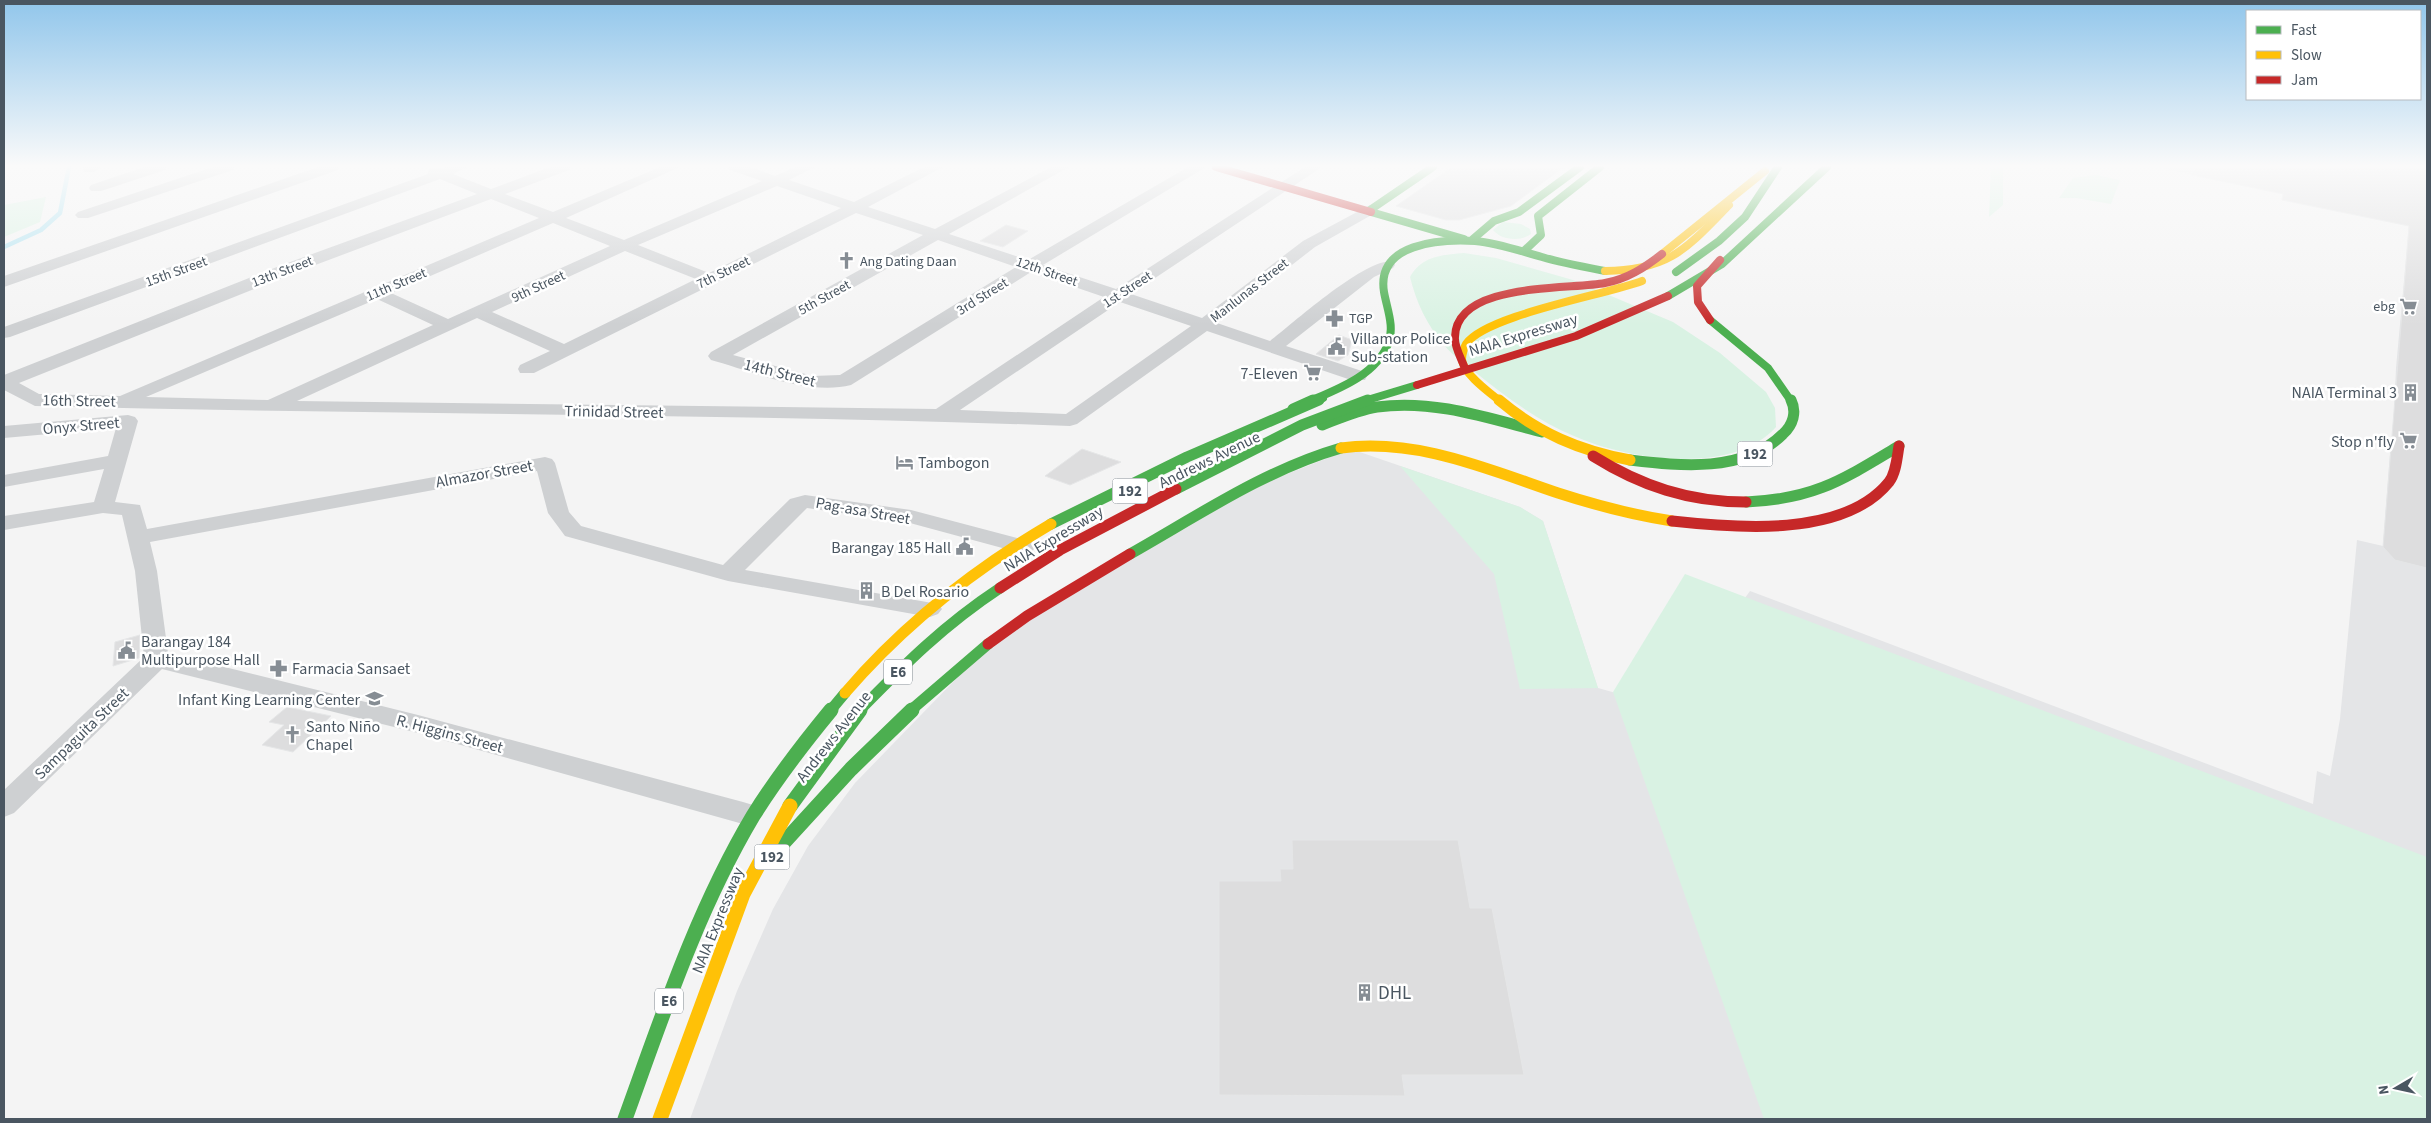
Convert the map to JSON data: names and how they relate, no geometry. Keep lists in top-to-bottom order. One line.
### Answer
{"streets":{"main road":["NAIA Expressway","192","Andrews Avenue","E6"],"street":["15th Street","13th Street","12th Street","7th Street","11th Street","9th Street","1st Street","Manlunas Street","3rd Street","5th Street","14th Street","16th Street","Trinidad Street","Onyx Street","Almazor Street","Pag-asa Street","Sampaguita Street","R. Higgins Street"]},"crossings":[["13th Street","16th Street"],["12th Street","1st Street"],["12th Street","Manlunas Street"],["12th Street","3rd Street"],["12th Street","5th Street"],["12th Street","Andrews Avenue"],["11th Street","16th Street"],["9th Street","Trinidad Street"],["1st Street","Trinidad Street"],["Manlunas Street","Trinidad Street"],["3rd Street","14th Street"],["5th Street","14th Street"],["16th Street","Trinidad Street"],["192","Andrews Avenue"],["Andrews Avenue","Almazor Street"],["Andrews Avenue","Pag-asa Street"],["Andrews Avenue","R. Higgins Street"],["Almazor Street","Pag-asa Street"],["Sampaguita Street","R. Higgins Street"]],"places":{"church":["Ang Dating Daan","Santo Niño Chapel"],"supermarket":["ebg","7-Eleven","Stop n'fly"],"pharmacy":["TGP","Farmacia Sansaet"],"public building":["Villamor Police Sub-station","Barangay 185 Hall","Barangay 184 Multipurpose Hall"],"building":["NAIA Terminal 3","B Del Rosario","DHL"],"hotel":["Tambogon"],"school or university":["Infant King Learning Center"]},"legend":["Fast","Slow","Jam"],"north":"left"}
